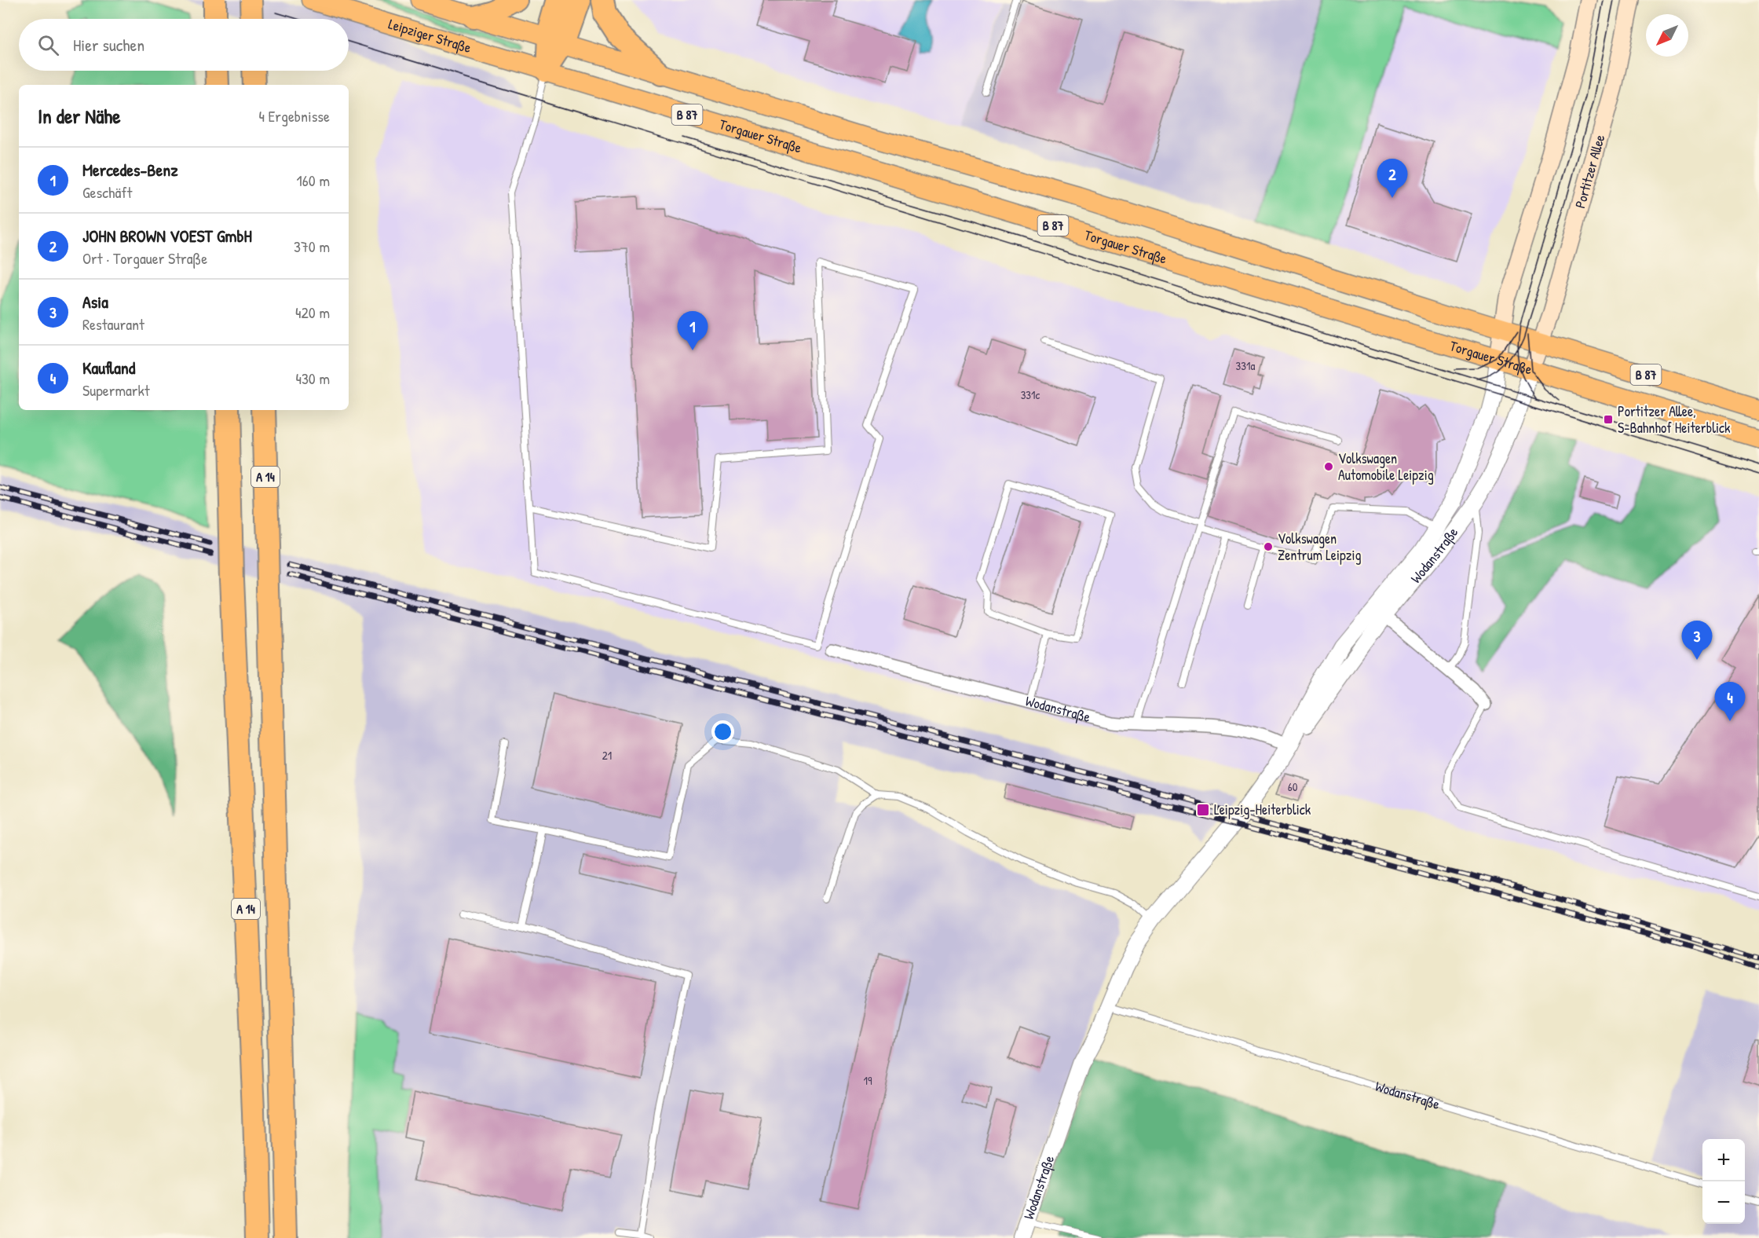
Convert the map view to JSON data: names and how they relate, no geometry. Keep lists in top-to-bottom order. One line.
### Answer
{"streets":{"highway":["A 14"],"main road":["Leipziger Straße","B 87","Torgauer Straße","Portitzer Allee","Wodanstraße"]},"crossings":[["Leipziger Straße","Torgauer Straße"],["B 87","Torgauer Straße"],["Torgauer Straße","Portitzer Allee"],["Torgauer Straße","Wodanstraße"],["Portitzer Allee","Wodanstraße"]],"places":{"transit":["Portitzer Allee, S-Bahnhof Heiterblick","Leipzig-Heiterblick"],"other":["Volkswagen Automobile Leipzig","Volkswagen Zentrum Leipzig"]},"house_numbers":["331a","331c","21","60","19"],"north":"bottom left","page":{"search":"Hier suchen","heading":["In der Nähe","4 Ergebnisse"],"list":[{"mark":"1","name":"Mercedes-Benz","note":"Geschäft","value":"160 m"},{"mark":"2","name":"JOHN BROWN VOEST GmbH","note":"Ort · Torgauer Straße","value":"370 m"},{"mark":"3","name":"Asia","note":"Restaurant","value":"420 m"},{"mark":"4","name":"Kaufland","note":"Supermarkt","value":"430 m"}],"pins":["2","1","3","4"],"map_buttons":["+","−"]}}
